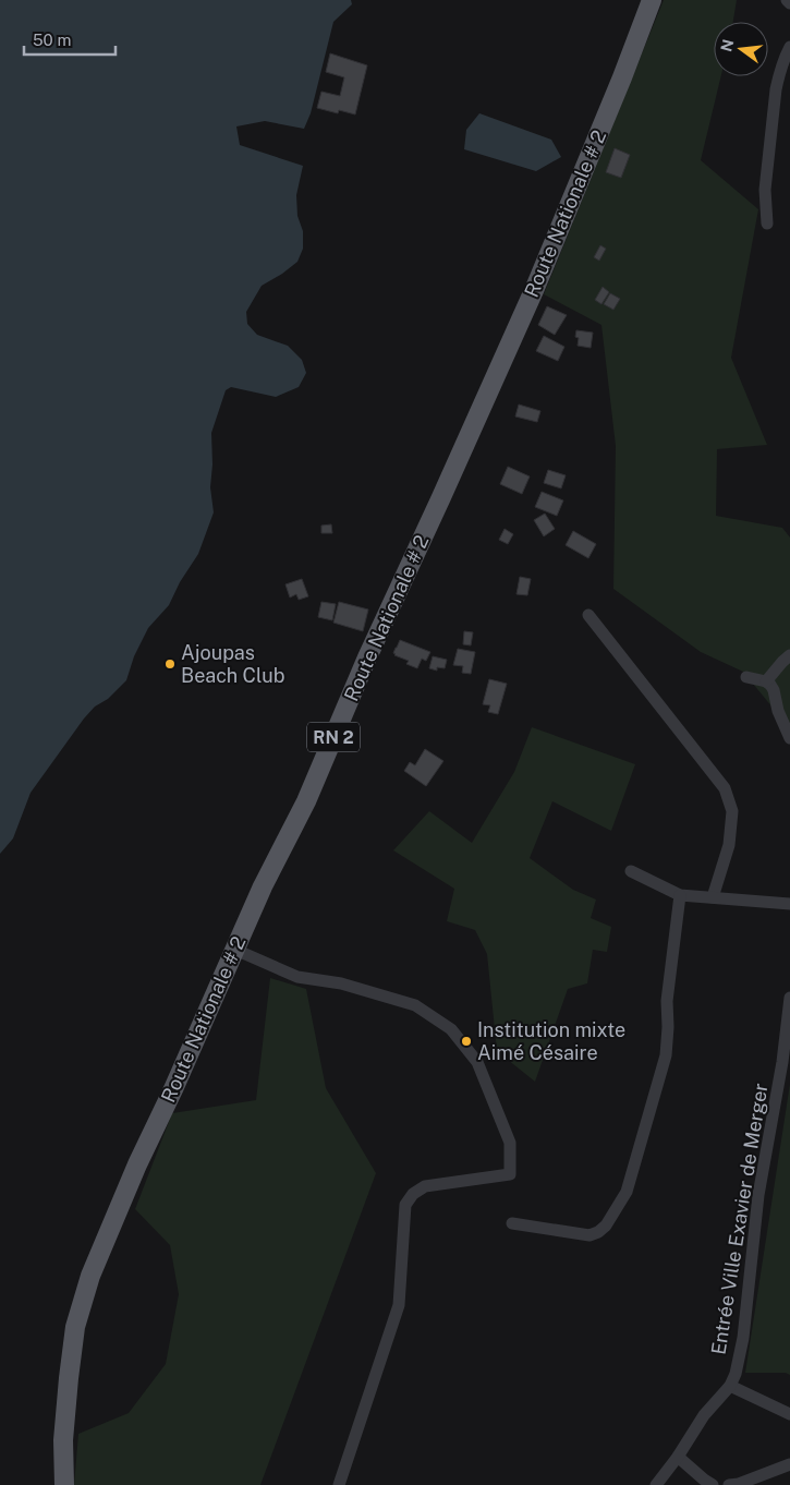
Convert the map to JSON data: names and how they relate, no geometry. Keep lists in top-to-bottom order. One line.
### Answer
{"streets":{"main road":["Route Nationale # 2","RN 2"],"street":["Entrée Ville Exavier de Merger"]},"places":["Ajoupas Beach Club","Institution mixte Aimé Césaire"],"scale_bar":"50 m","north":"left"}
